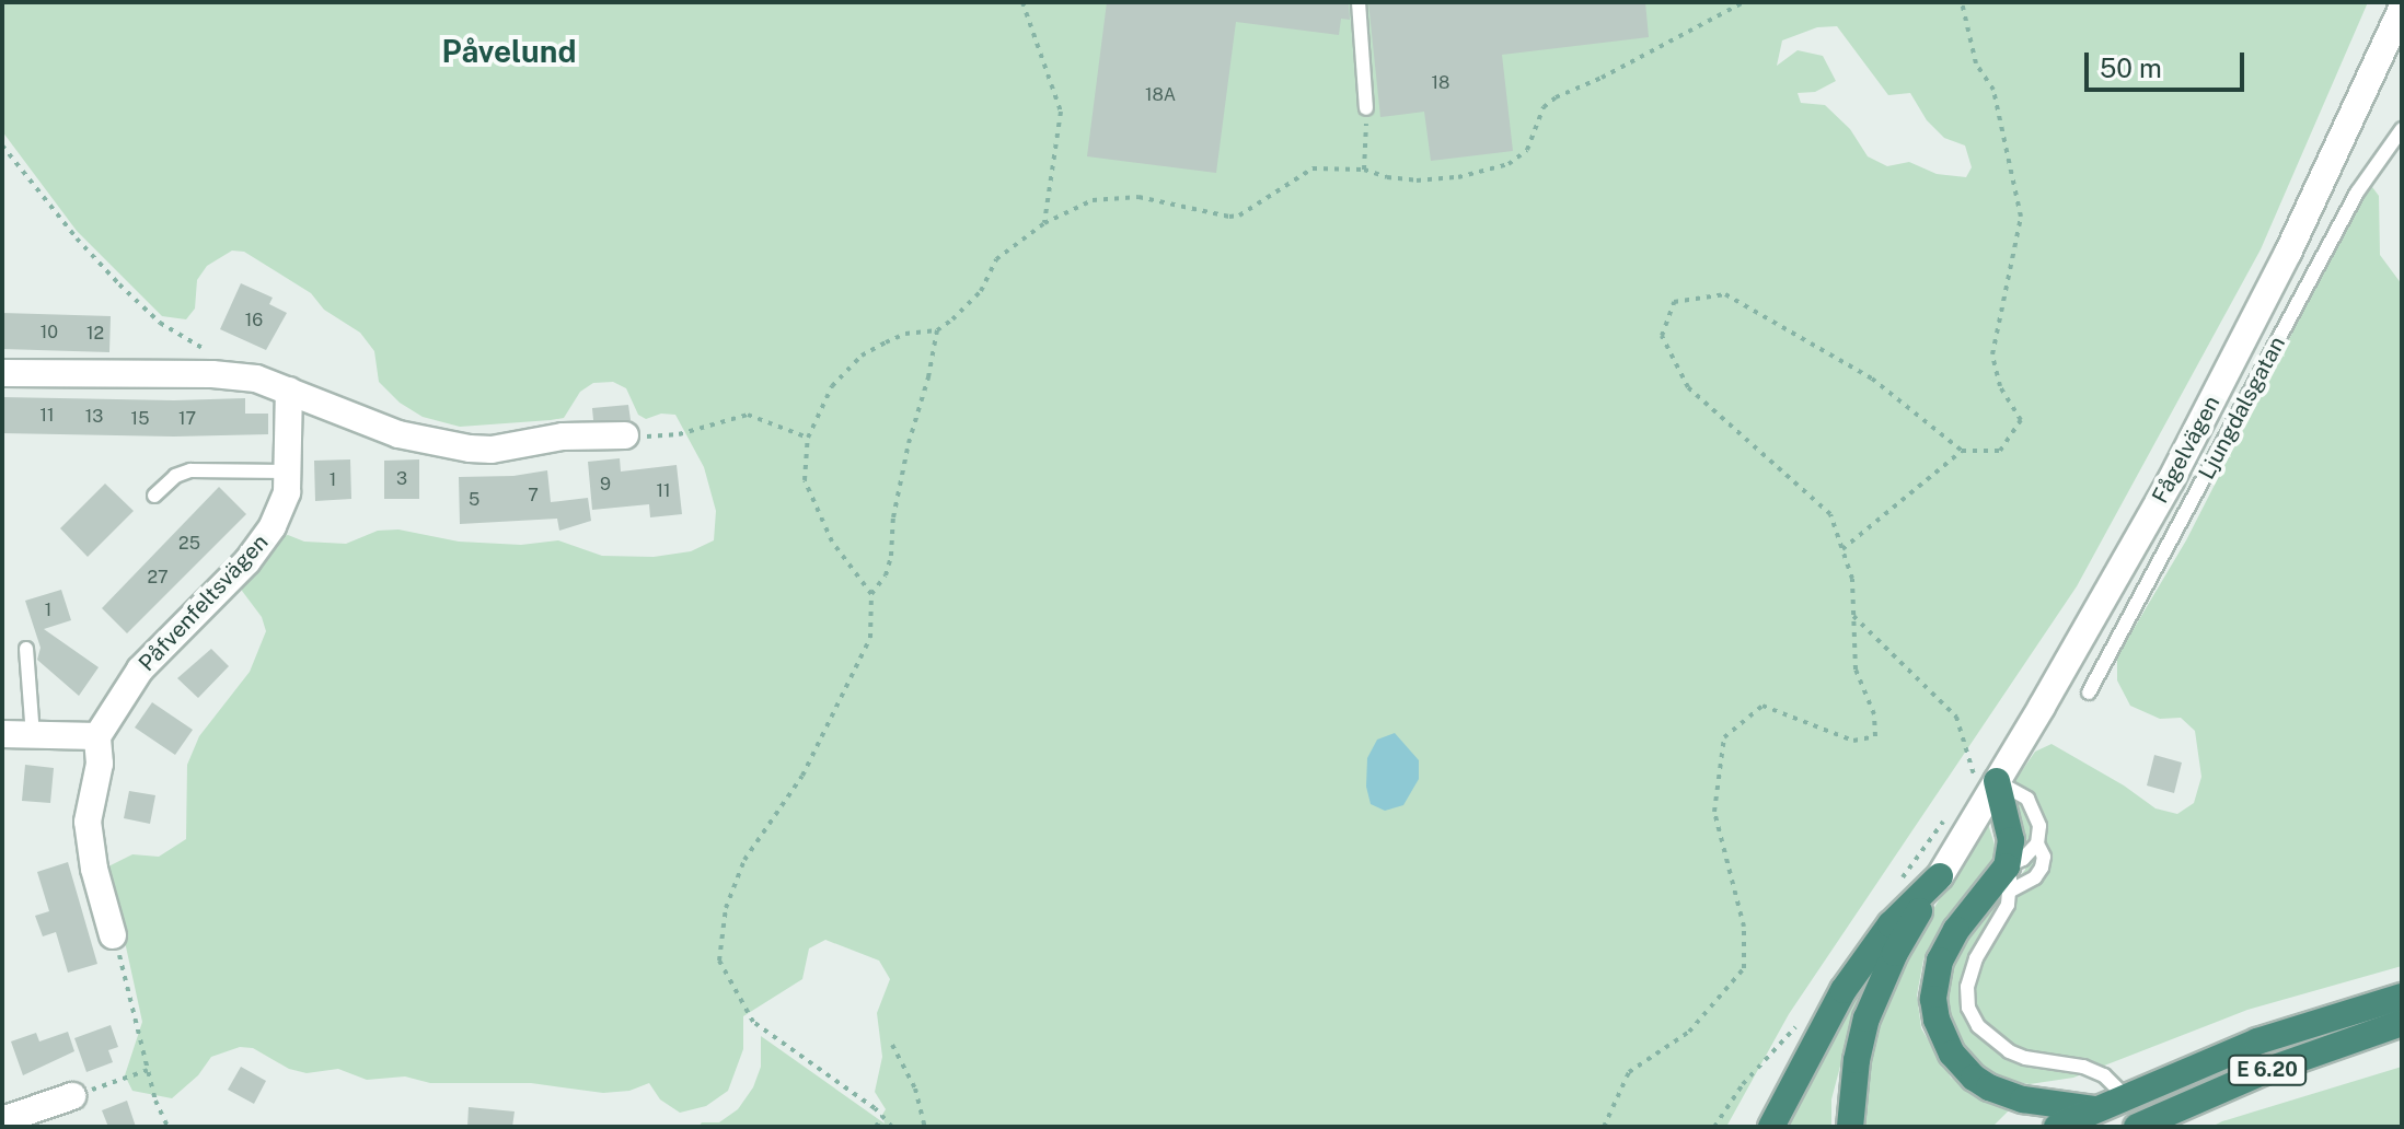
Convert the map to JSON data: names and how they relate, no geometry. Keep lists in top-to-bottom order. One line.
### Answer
{"streets":{"highway":["E 6.20"],"street":["Fågelvägen","Påfvenfeltsvägen"],"lane":["Ljungdalsgatan"]},"districts":["Påvelund"],"house_numbers":["18","18A","16","10","12","11","13","15","17","3","1","9","11","7","5","25","27","1"],"scale_bar":"50 m"}
